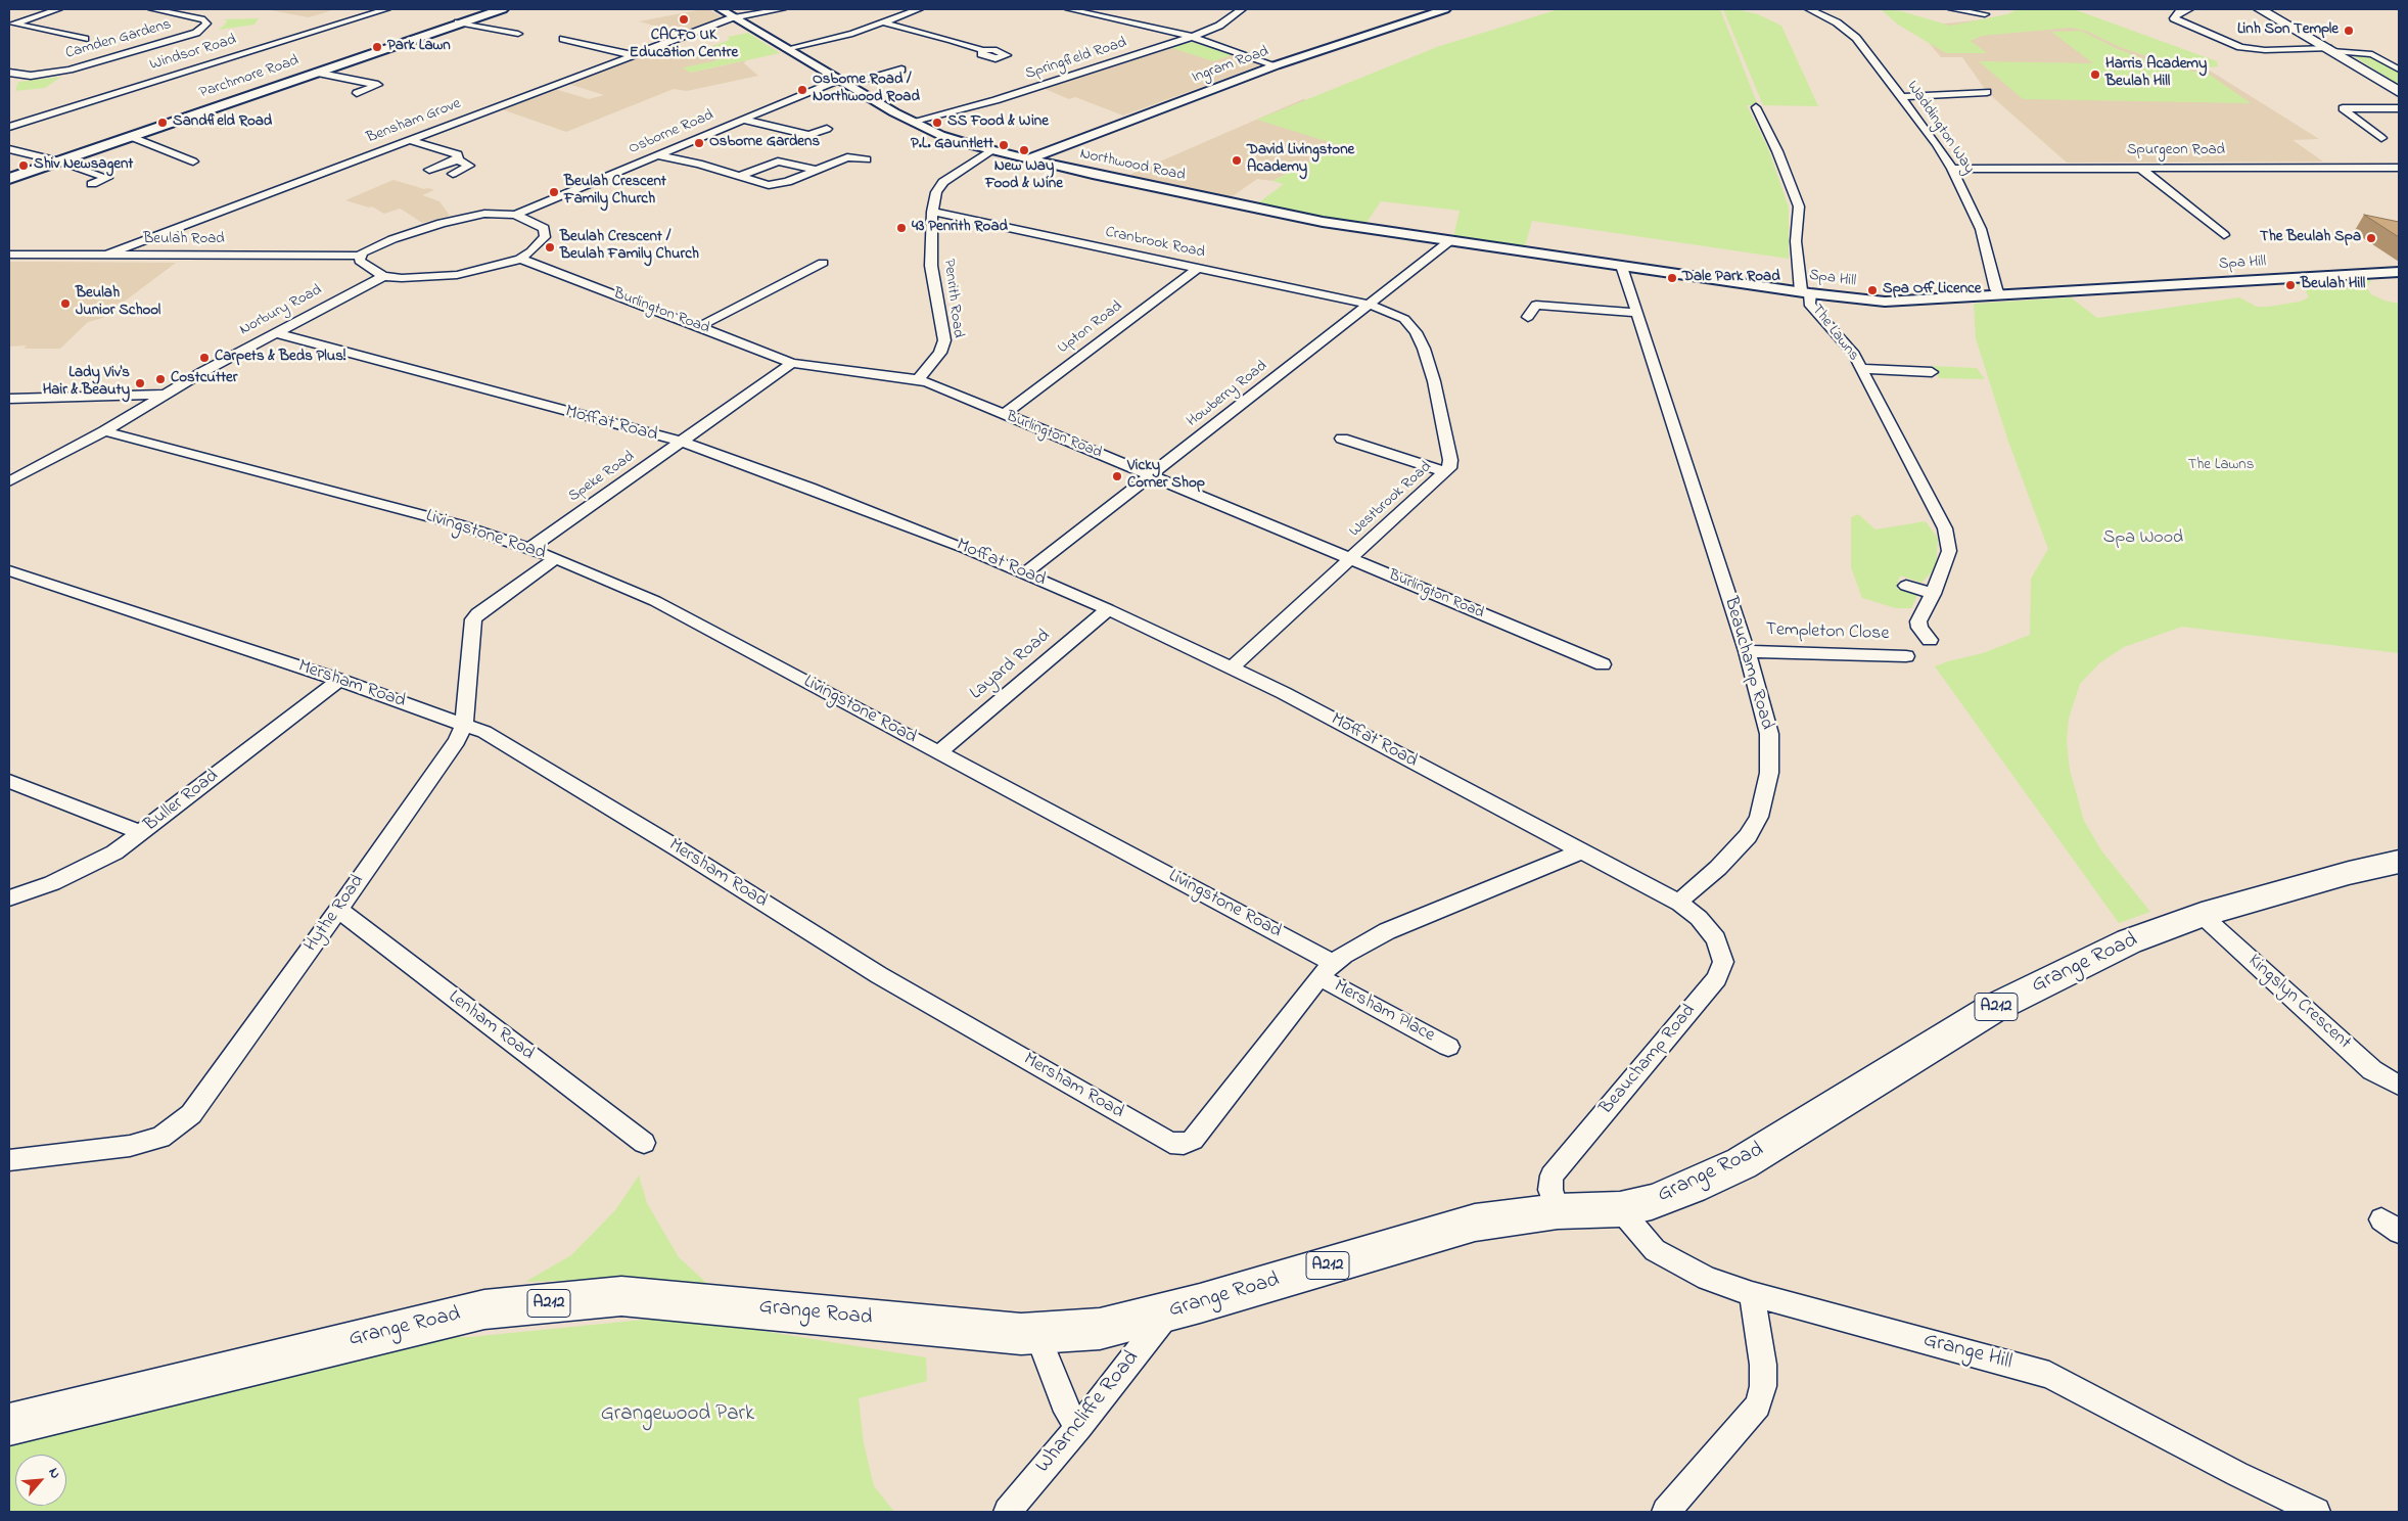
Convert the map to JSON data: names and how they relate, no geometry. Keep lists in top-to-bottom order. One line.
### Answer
{"streets":{"main road":["Parchmore Road","Grange Road","A212"],"street":["Camden Gardens","Windsor Road","Springfield Road","Ingram Road","Bensham Grove","Waddington Way","Osborne Road","Spurgeon Road","Northwood Road","Beulah Road","Cranbrook Road","Spa Hill","Penrith Road","Norbury Road","Burlington Road","Upton Road","The Lawns","Howberry Road","Moffat Road","Speke Road","Westbrook Road","Livingstone Road","Templeton Close","Beauchamp Road","Layard Road","Mersham Road","Buller Road","Hythe Road","Kingslyn Crescent","Mersham Place","Lenham Road","Grange Hill","Wharncliffe Road"]},"crossings":[["Springfield Road","Northwood Road"],["Ingram Road","Northwood Road"],["Bensham Grove","Northwood Road"],["Bensham Grove","Beulah Road"],["Waddington Way","Spurgeon Road"],["Waddington Way","Spa Hill"],["Osborne Road","Northwood Road"],["Northwood Road","Spa Hill"],["Northwood Road","Penrith Road"],["Northwood Road","Howberry Road"],["Cranbrook Road","Penrith Road"],["Cranbrook Road","Upton Road"],["Cranbrook Road","Howberry Road"],["Cranbrook Road","Westbrook Road"],["Spa Hill","The Lawns"],["Spa Hill","Howberry Road"],["Spa Hill","Beauchamp Road"],["Penrith Road","Burlington Road"],["Norbury Road","Moffat Road"],["Norbury Road","Livingstone Road"],["Burlington Road","Upton Road"],["Burlington Road","Howberry Road"],["Burlington Road","Speke Road"],["Burlington Road","Westbrook Road"],["Howberry Road","Moffat Road"],["Howberry Road","Westbrook Road"],["Moffat Road","Speke Road"],["Moffat Road","Westbrook Road"],["Moffat Road","Beauchamp Road"],["Moffat Road","Layard Road"],["Speke Road","Livingstone Road"],["Livingstone Road","Layard Road"],["Livingstone Road","Mersham Road"],["Livingstone Road","Hythe Road"],["Livingstone Road","Mersham Place"],["Templeton Close","Beauchamp Road"],["Beauchamp Road","Grange Road"],["Mersham Road","Buller Road"],["Mersham Road","Hythe Road"],["Mersham Road","Mersham Place"],["Hythe Road","Lenham Road"],["Grange Road","Kingslyn Crescent"],["Grange Road","Grange Hill"],["Grange Road","Wharncliffe Road"]],"parks":["The Lawns","Spa Wood","Grangewood Park"],"places":["CACFO UK Education Centre","Linh Son Temple","Park Lawn","Harris Academy Beulah Hill","Osborne Road / Northwood Road","Sandfield Road","SS Food & Wine","Osborne Gardens","P.L. Gauntlett","New Way Food & Wine","David Livingstone Academy","Shiv Newsagent","Beulah Crescent Family Church","43 Penrith Road","The Beulah Spa","Beulah Crescent / Beulah Family Church","Dale Park Road","Beulah Hill","Spa Off Licence","Beulah Junior School","Carpets & Beds Plus!","Costcutter","Lady Viv's Hair & Beauty","Vicky Corner Shop"],"north":"top right"}
